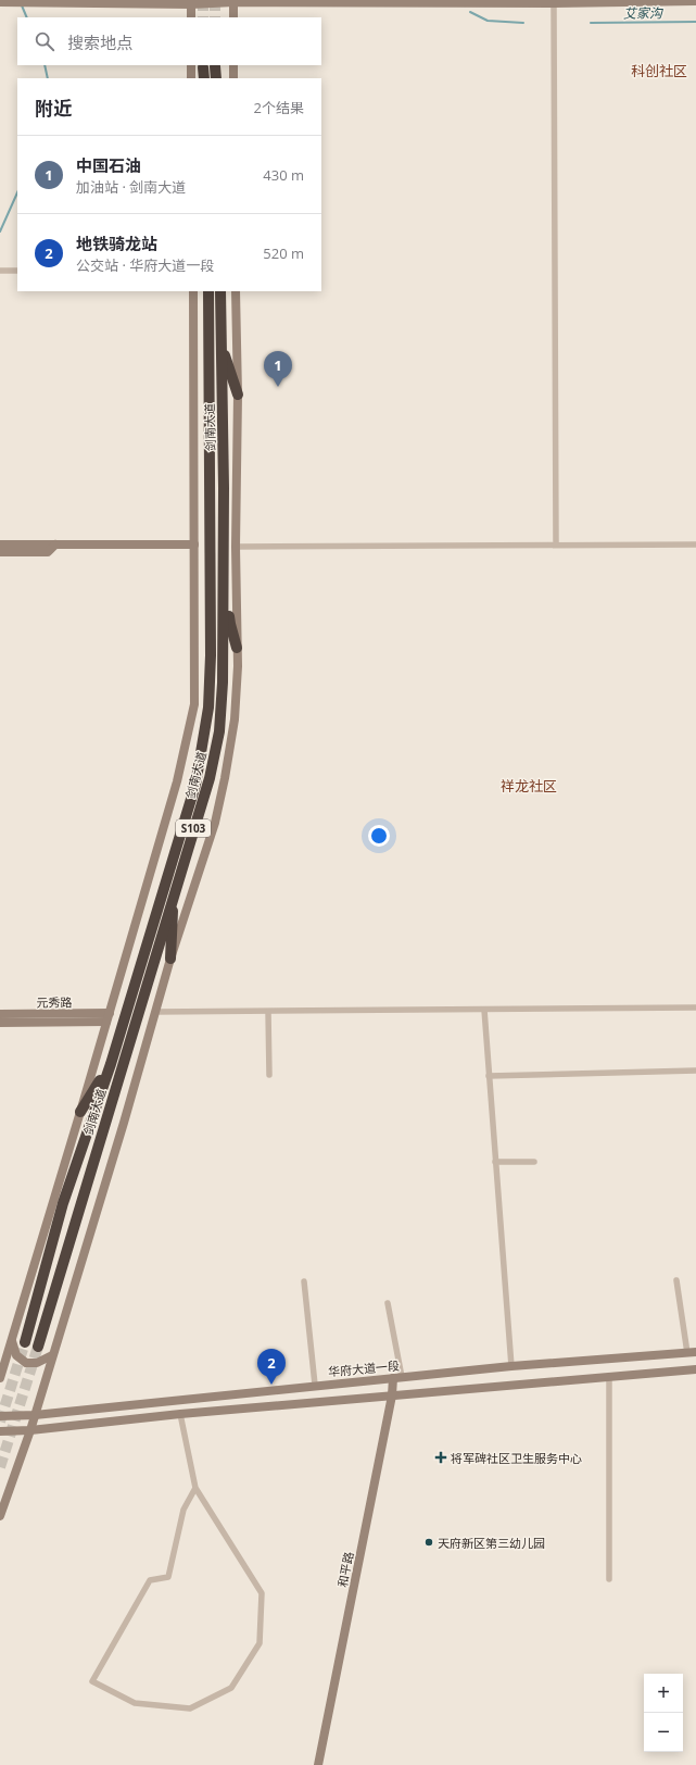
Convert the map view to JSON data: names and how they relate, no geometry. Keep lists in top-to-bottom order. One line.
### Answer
{"streets":{"highway":["剑南大道","S103"],"main road":["元秀路","华府大道一段","和平路"]},"crossings":[["华府大道一段","和平路"]],"districts":["科创社区","祥龙社区"],"water":["艾家沟"],"places":{"health":["将军碑社区卫生服务中心"],"other":["天府新区第三幼儿园"]},"page":{"search":"搜索地点","heading":["附近","2个结果"],"list":[{"mark":"1","name":"中国石油","note":"加油站 · 剑南大道","value":"430 m"},{"mark":"2","name":"地铁骑龙站","note":"公交站 · 华府大道一段","value":"520 m"}],"pins":["1","2"],"map_buttons":["+","−"]}}
